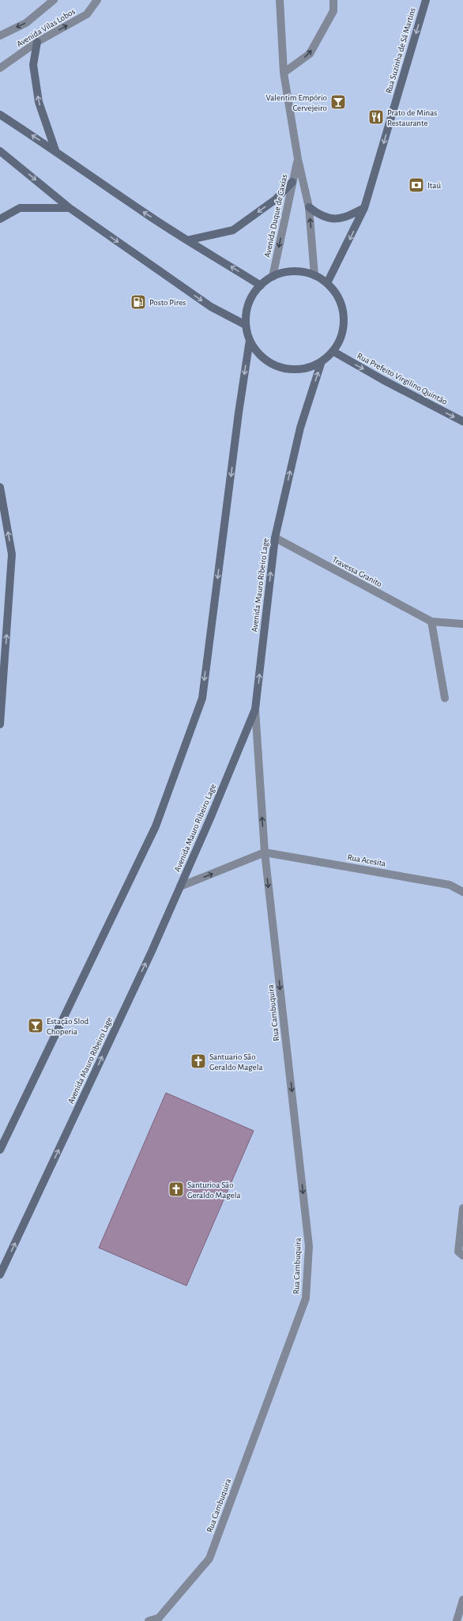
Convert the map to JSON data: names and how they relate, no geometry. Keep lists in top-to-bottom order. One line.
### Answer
{"streets":{"street":["Avenida Vilas Lobos","Rua Suzinha de Sá Martins","Avenida Duque de Caxias","Rua Prefeito Virgilino Quintão","Travessa Granito","Avenida Mauro Ribeiro Lage","Rua Acesita","Rua Cambuquira"]},"crossings":[["Rua Suzinha de Sá Martins","Avenida Duque de Caxias"],["Rua Suzinha de Sá Martins","Rua Prefeito Virgilino Quintão"],["Rua Suzinha de Sá Martins","Avenida Mauro Ribeiro Lage"],["Avenida Duque de Caxias","Rua Prefeito Virgilino Quintão"],["Avenida Duque de Caxias","Avenida Mauro Ribeiro Lage"],["Rua Prefeito Virgilino Quintão","Avenida Mauro Ribeiro Lage"],["Travessa Granito","Avenida Mauro Ribeiro Lage"],["Avenida Mauro Ribeiro Lage","Rua Cambuquira"],["Rua Acesita","Rua Cambuquira"]],"one_way":["Rua Suzinha de Sá Martins","Rua Prefeito Virgilino Quintão"],"places":{"bar":["Valentim Empório Cervejeiro","Estação Slod Choperia"],"restaurant":["Prato de Minas Restaurante"],"bank":["Itaú"],"fuel station":["Posto Pires"],"church":["Santuario São Geraldo Magela","Santurioa São Geraldo Magela"]}}
